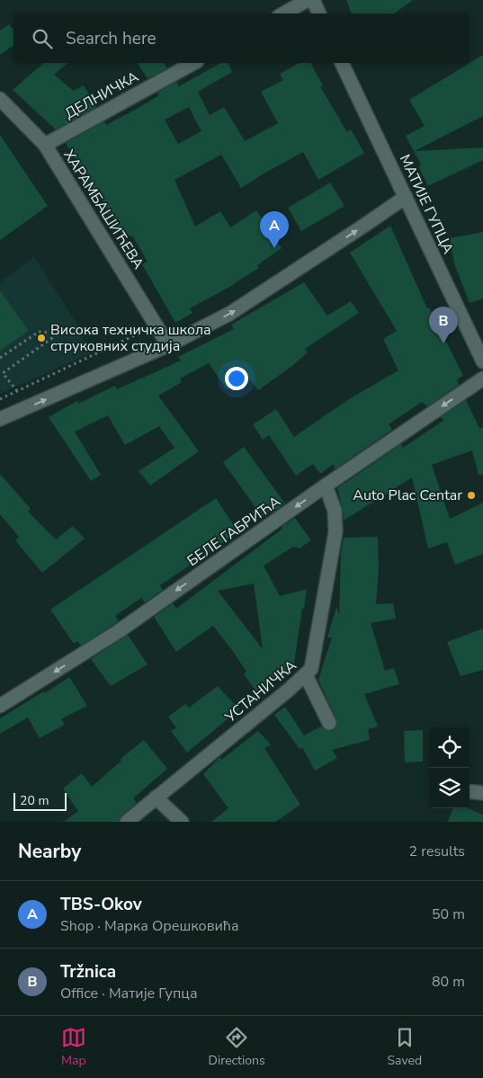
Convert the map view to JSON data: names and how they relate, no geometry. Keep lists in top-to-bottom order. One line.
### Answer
{"streets":{"street":["ДЕЛНИЧКА","МАТИЈЕ ГУПЦА","ХАРАМБАШИЋЕВА","БЕЛЕ ГАБРИЋА","УСТАНИЧКА"]},"crossings":[["ДЕЛНИЧКА","ХАРАМБАШИЋЕВА"],["БЕЛЕ ГАБРИЋА","УСТАНИЧКА"]],"one_way":["БЕЛЕ ГАБРИЋА"],"places":["Висока техничка школа струковних студија","Auto Plac Centar"],"scale_bar":"20 m","page":{"search":"Search here","pins":["A","B"],"scale":"20 m","heading":["Nearby","2 results"],"list":[{"mark":"A","name":"TBS-Okov","note":"Shop · Марка Орешковића","value":"50 m"},{"mark":"B","name":"Tržnica","note":"Office · Матије Гупца","value":"80 m"}],"nav":["Map","Directions","Saved"]}}
